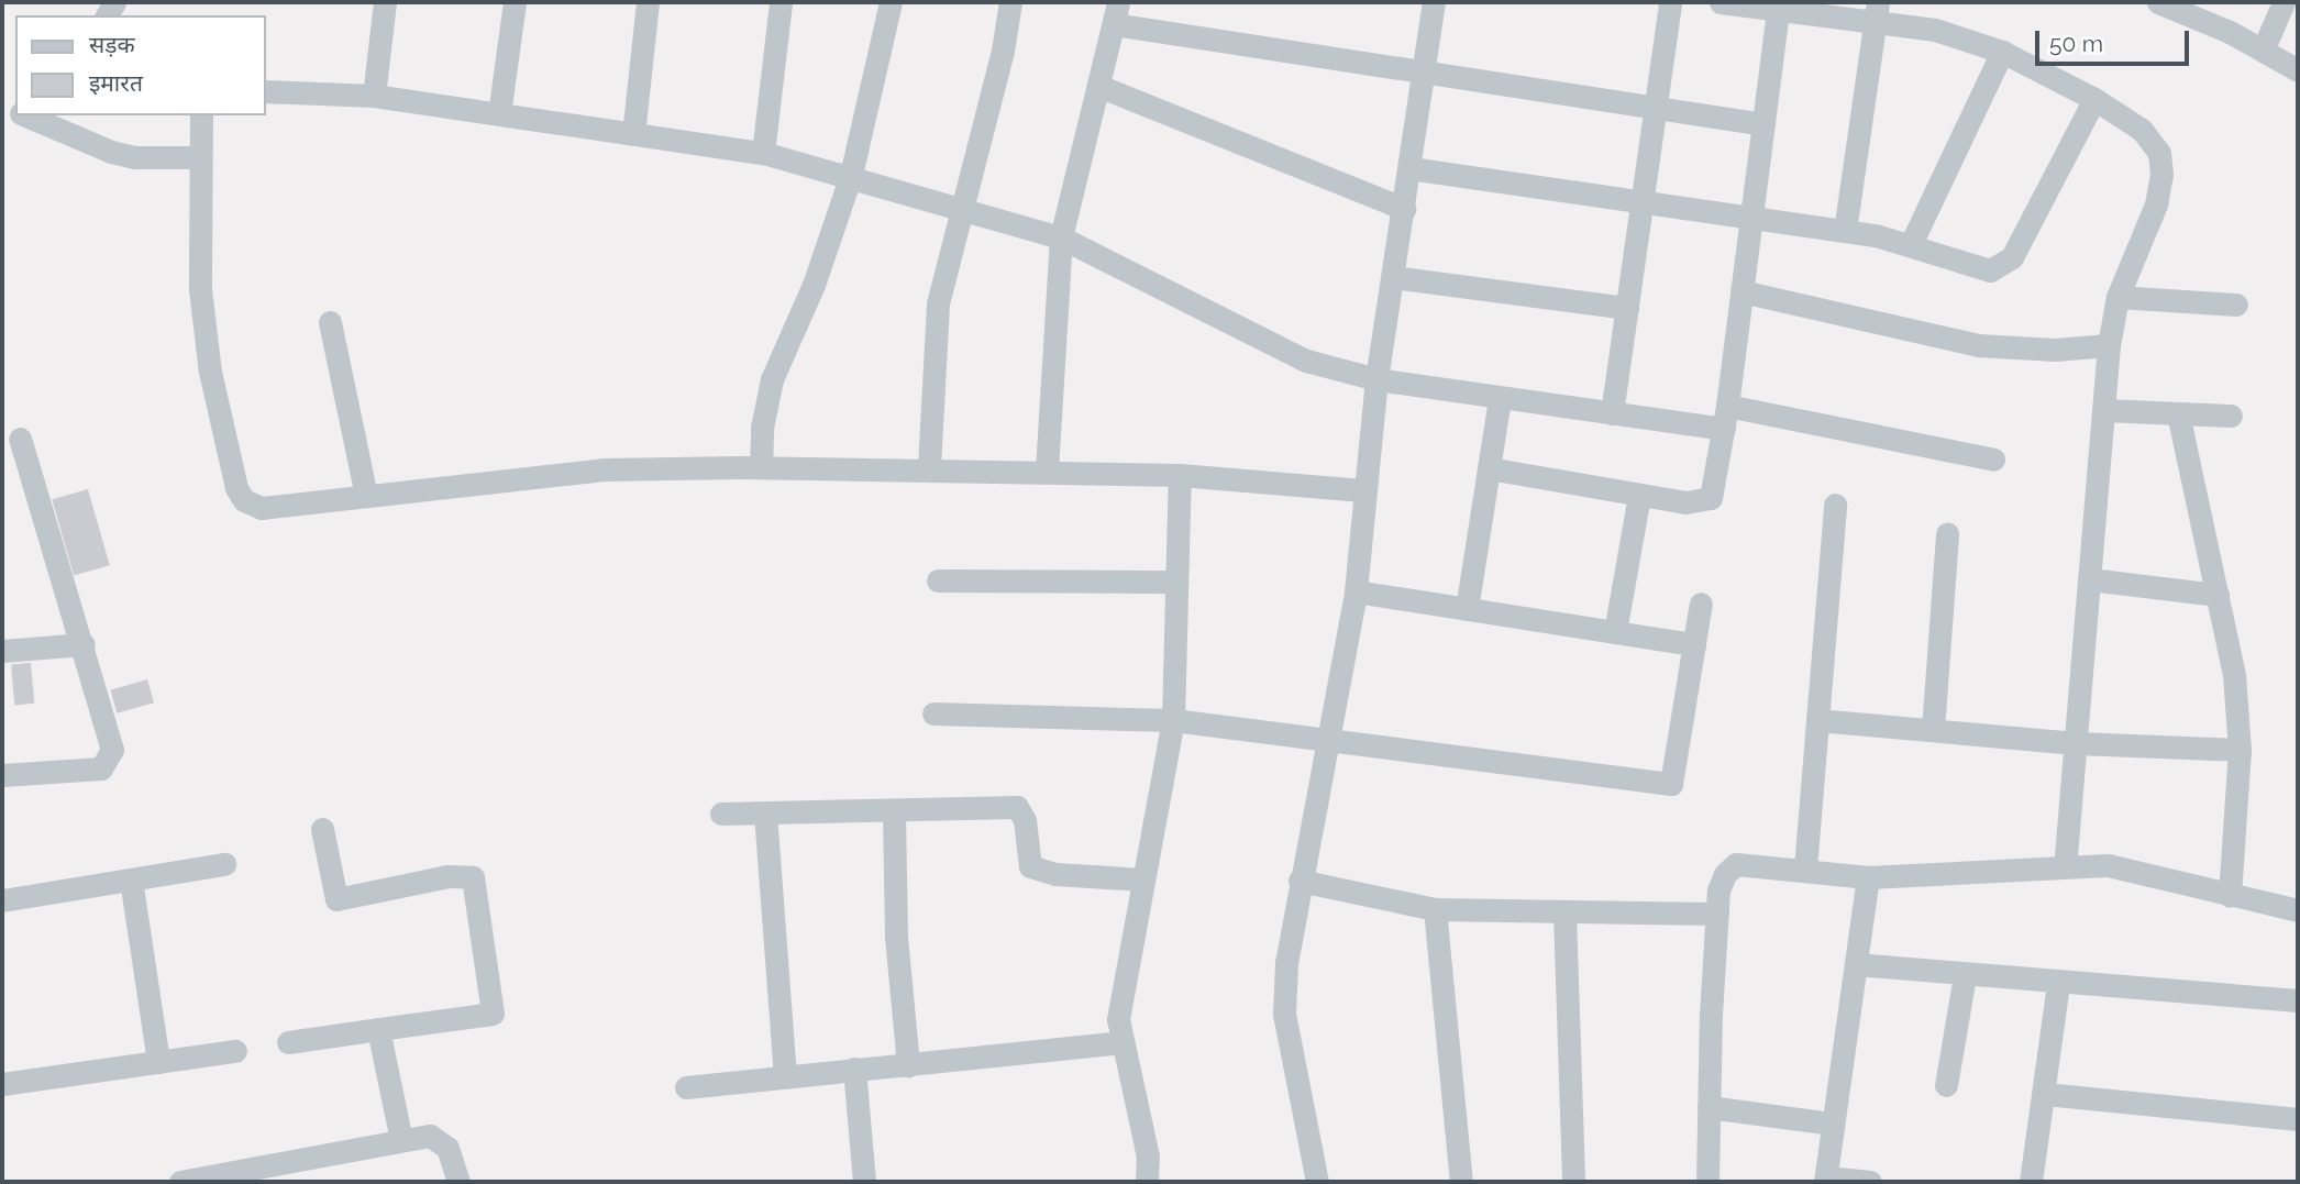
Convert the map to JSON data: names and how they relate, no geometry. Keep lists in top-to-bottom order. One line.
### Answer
{"legend":["सड़क","इमारत"],"scale_bar":"50 m"}
